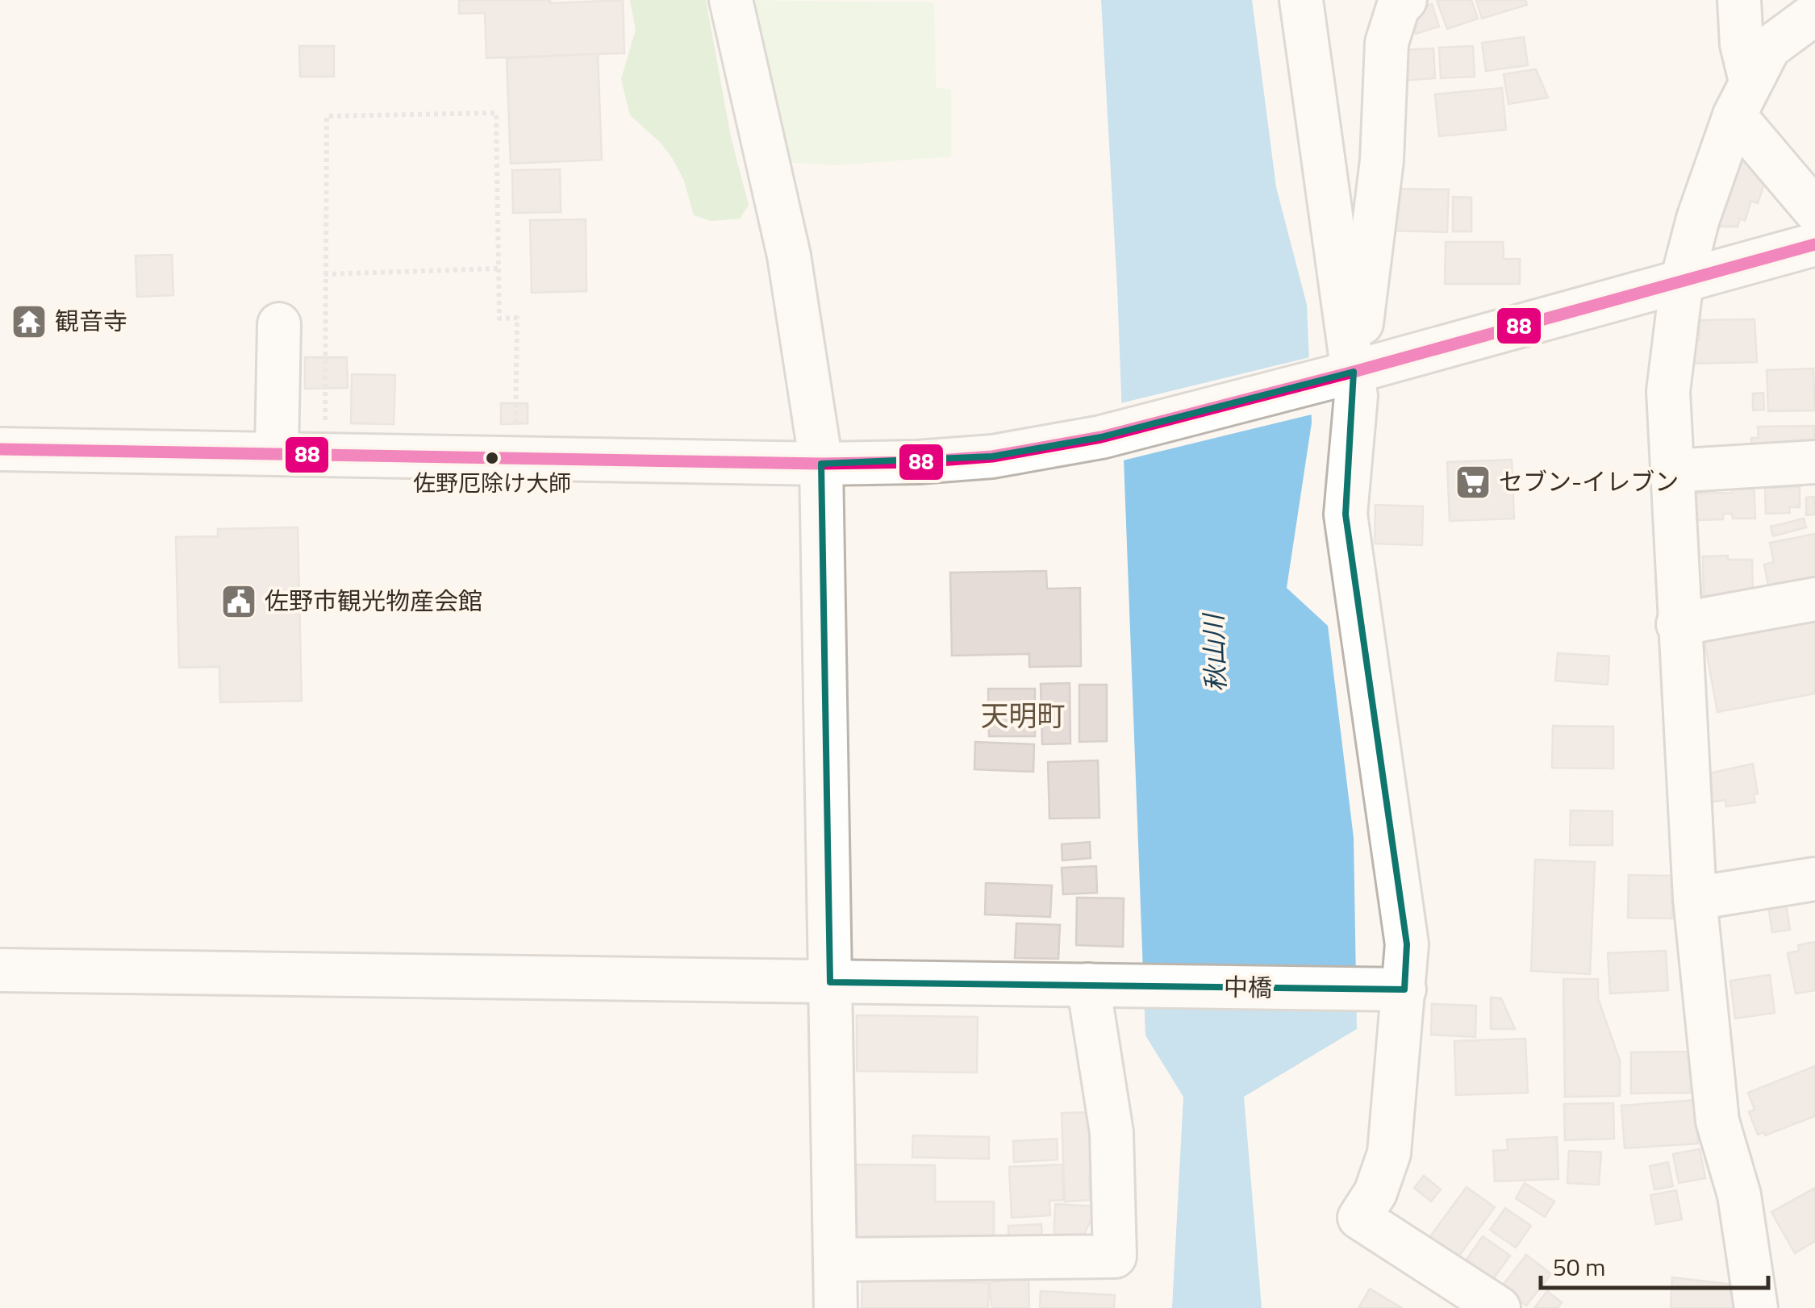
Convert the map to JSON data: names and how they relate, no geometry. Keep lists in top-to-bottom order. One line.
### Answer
{"streets":{"street":["中橋"]},"districts":["天明町"],"water":["秋山川"],"places":{"temple":["観音寺"],"other":["佐野厄除け大師"],"supermarket":["セブン-イレブン"],"public building":["佐野市観光物産会館"]},"lines":["transit line 88"],"scale_bar":"50 m"}
